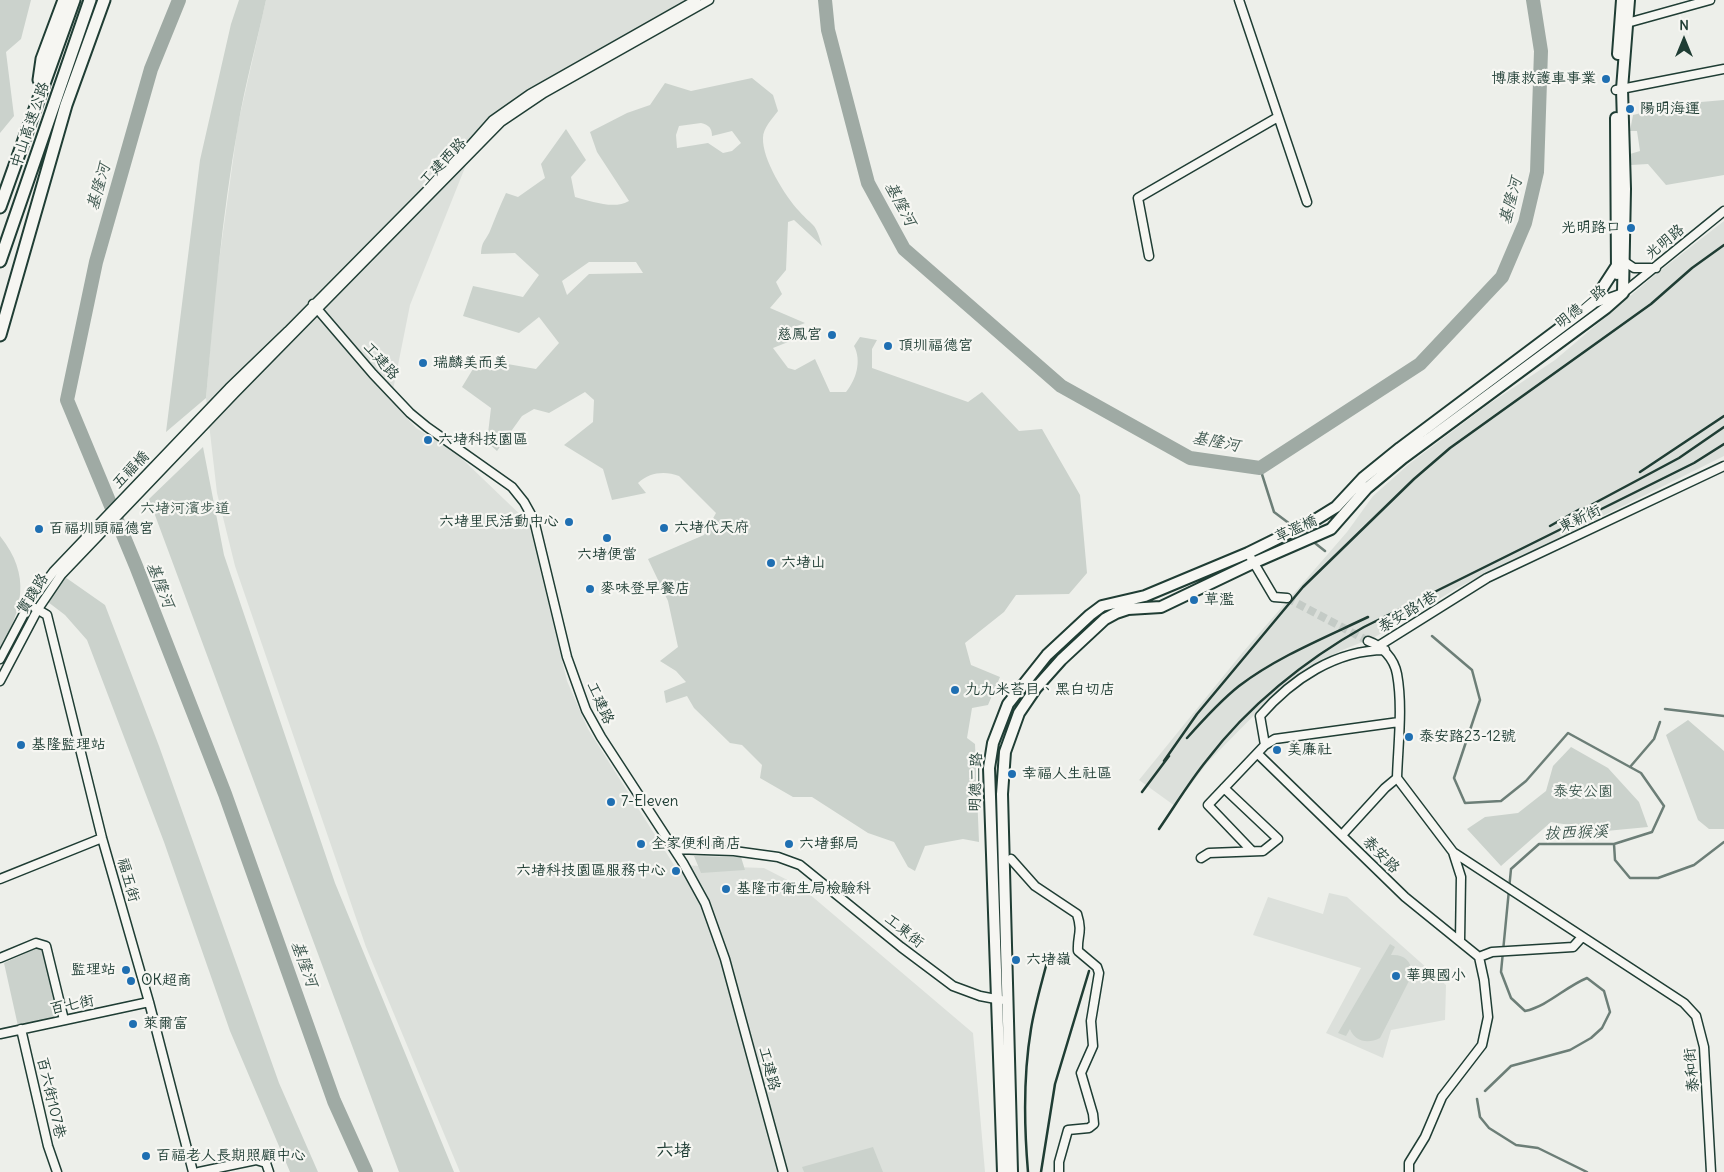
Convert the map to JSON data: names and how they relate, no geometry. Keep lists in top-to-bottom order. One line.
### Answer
{"streets":{"highway":["中山高速公路"],"main road":["明德一路","草濫橋","明德二路"],"street":["工建西路","光明路","工建路","五福橋","東新街","實踐路","泰安路1巷","泰安路","福五街","工東街","百七街","泰和街","百六街107巷"]},"crossings":[["工建西路","工建路"],["工建西路","五福橋"],["光明路","明德一路"],["明德一路","草濫橋"],["工建路","工東街"],["五福橋","實踐路"],["東新街","泰安路1巷"],["草濫橋","明德二路"],["實踐路","福五街"],["明德二路","工東街"],["福五街","百七街"],["百七街","百六街107巷"]],"districts":["六堵"],"water":["基隆河","拔西猴溪"],"parks":["六堵河濱步道","泰安公園"],"places":["博康救護車事業","陽明海運","光明路口","慈鳳宮","頂圳福德宮","瑞麟美而美","六堵科技園區","六堵里民活動中心","六堵代天府","百福圳頭福德宮","六堵便當","六堵山","麥味登早餐店","草濫","九九米苔目、黑白切店","泰安路23-12號","基隆監理站","美廉社","幸福人生社區","7-Eleven","全家便利商店","六堵郵局","六堵科技園區服務中心","基隆市衛生局檢驗科","六堵嶺","監理站","華興國小","OK超商","萊爾富","百福老人長期照顧中心"],"north":"top"}
